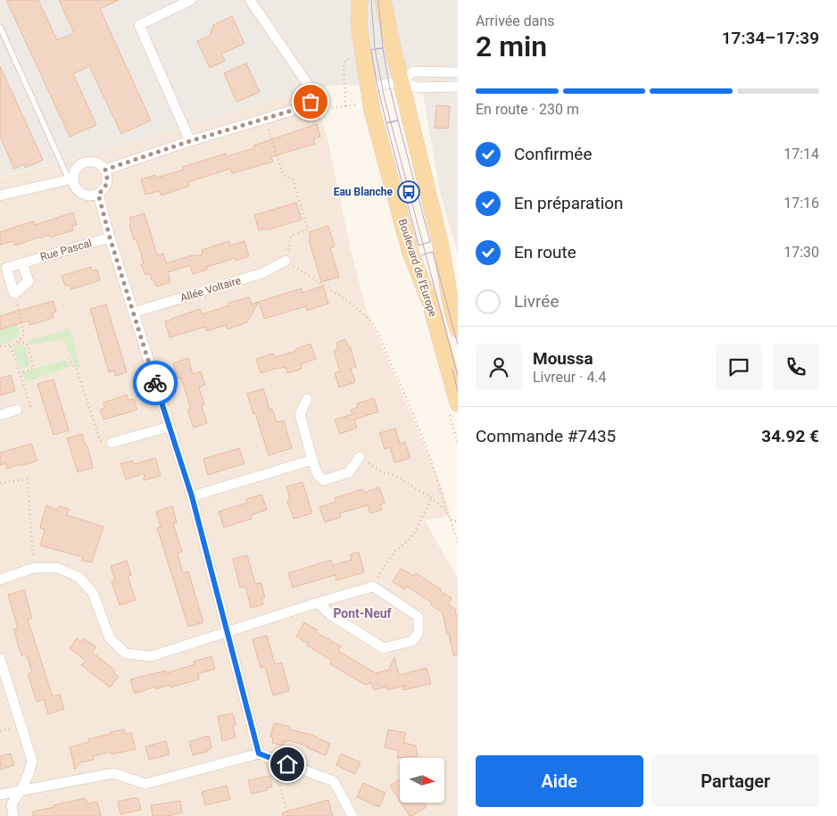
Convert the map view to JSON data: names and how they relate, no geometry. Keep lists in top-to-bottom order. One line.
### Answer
{"streets":{"main road":["Boulevard de l'Europe"],"street":["Rue Pascal","Allée Voltaire"]},"districts":["Pont-Neuf"],"places":{"bus stop":["Eau Blanche"]},"north":"right","page":{"heading":["2 min","Arrivée dans","17:34–17:39"],"panel":["Moussa","Livreur · 4.4","Commande #7435","34.92 €"],"bar":"En route · 230 m","list":[["Confirmée","17:14"],["En préparation","17:16"],["En route","17:30"],"Livrée"],"buttons":["Aide","Partager"]}}
